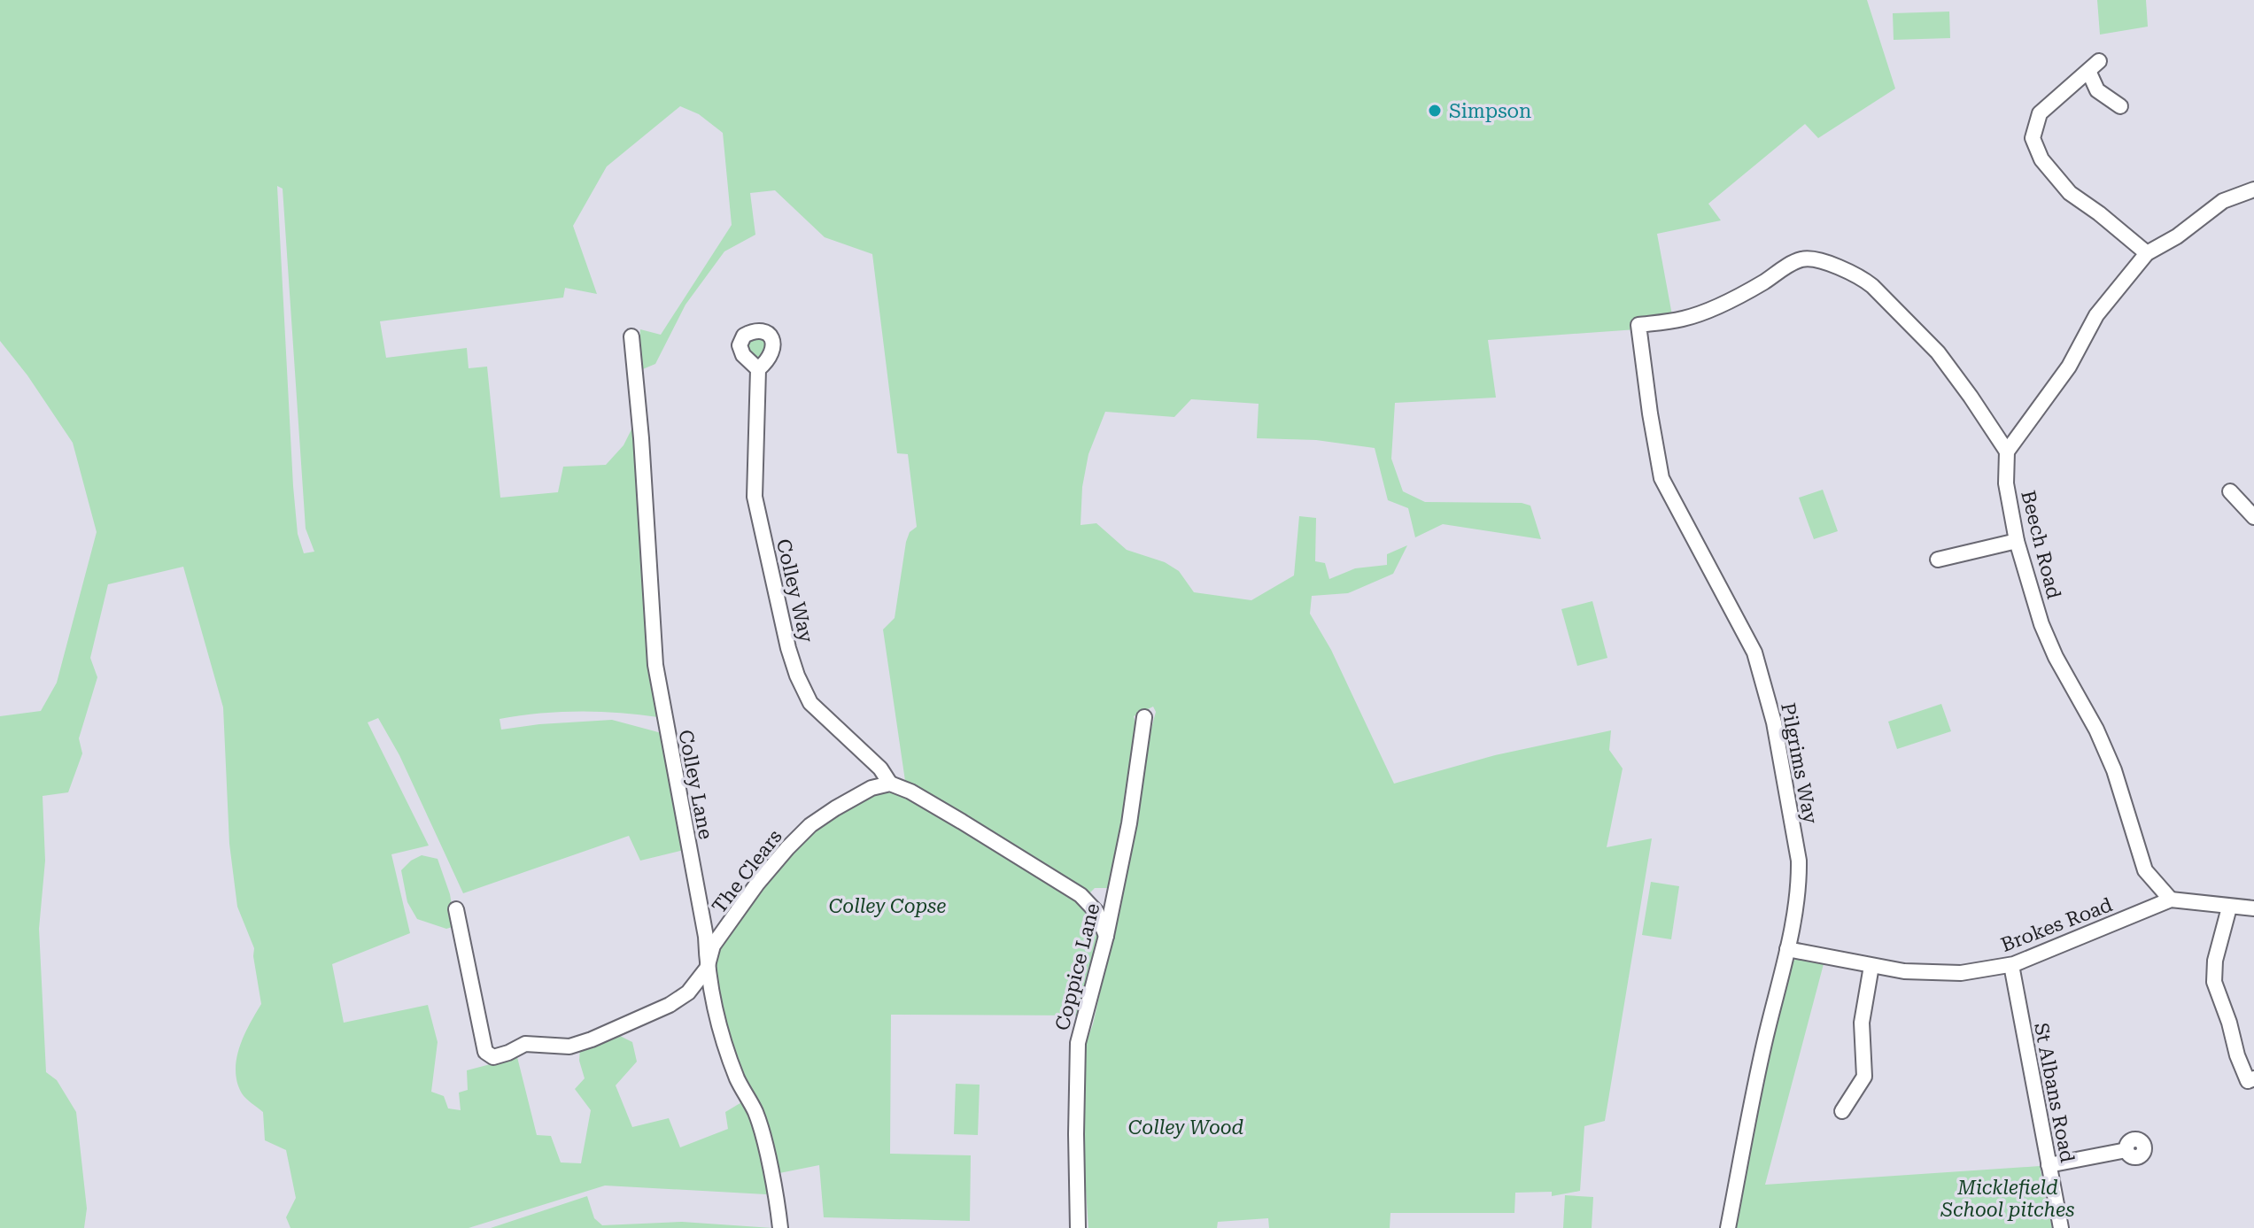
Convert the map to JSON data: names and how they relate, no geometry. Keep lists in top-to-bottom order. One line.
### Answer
{"streets":{"street":["Beech Road","Colley Way","Pilgrims Way","Colley Lane","The Clears","Brokes Road","Coppice Lane","St Albans Road"]},"crossings":[["Beech Road","Pilgrims Way"],["Beech Road","Brokes Road"],["Colley Way","The Clears"],["Pilgrims Way","Brokes Road"],["Colley Lane","The Clears"],["Brokes Road","St Albans Road"]],"parks":["Colley Copse","Colley Wood","Micklefield School pitches"],"places":["Simpson"]}
